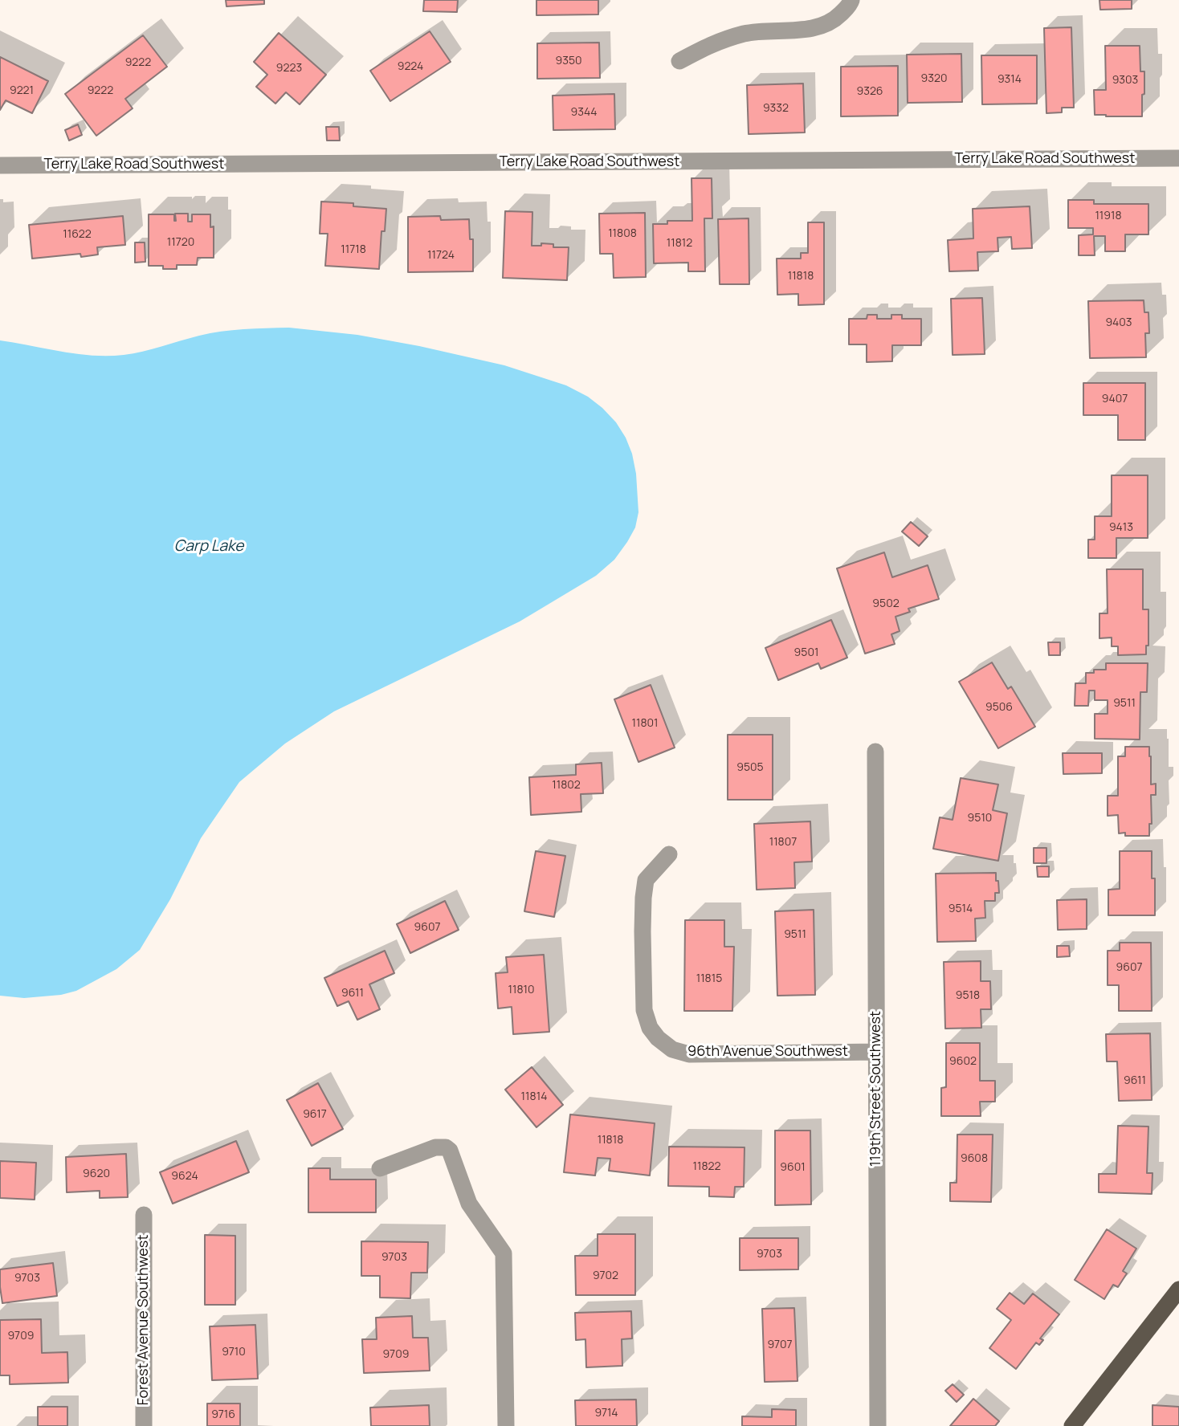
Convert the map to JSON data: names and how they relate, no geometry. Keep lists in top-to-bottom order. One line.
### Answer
{"streets":{"street":["Terry Lake Road Southwest","96th Avenue Southwest","119th Street Southwest","Forest Avenue Southwest"]},"crossings":[["96th Avenue Southwest","119th Street Southwest"]],"water":["Carp Lake"],"house_numbers":["9350","9222","9224","9223","9320","9314","9303","9221","9222","9326","9332","9344","11918","11808","11622","11720","11812","11718","11724","11818","9403","9407","9413","9502","9501","9511","9506","11801","9505","11802","9510","11807","9514","9607","9511","9607","11815","11810","9611","9518","9602","9611","11814","9617","11818","9608","11822","9601","9620","9624","9703","9703","9702","9703","9709","9707","9710","9709","9714","9716"]}
